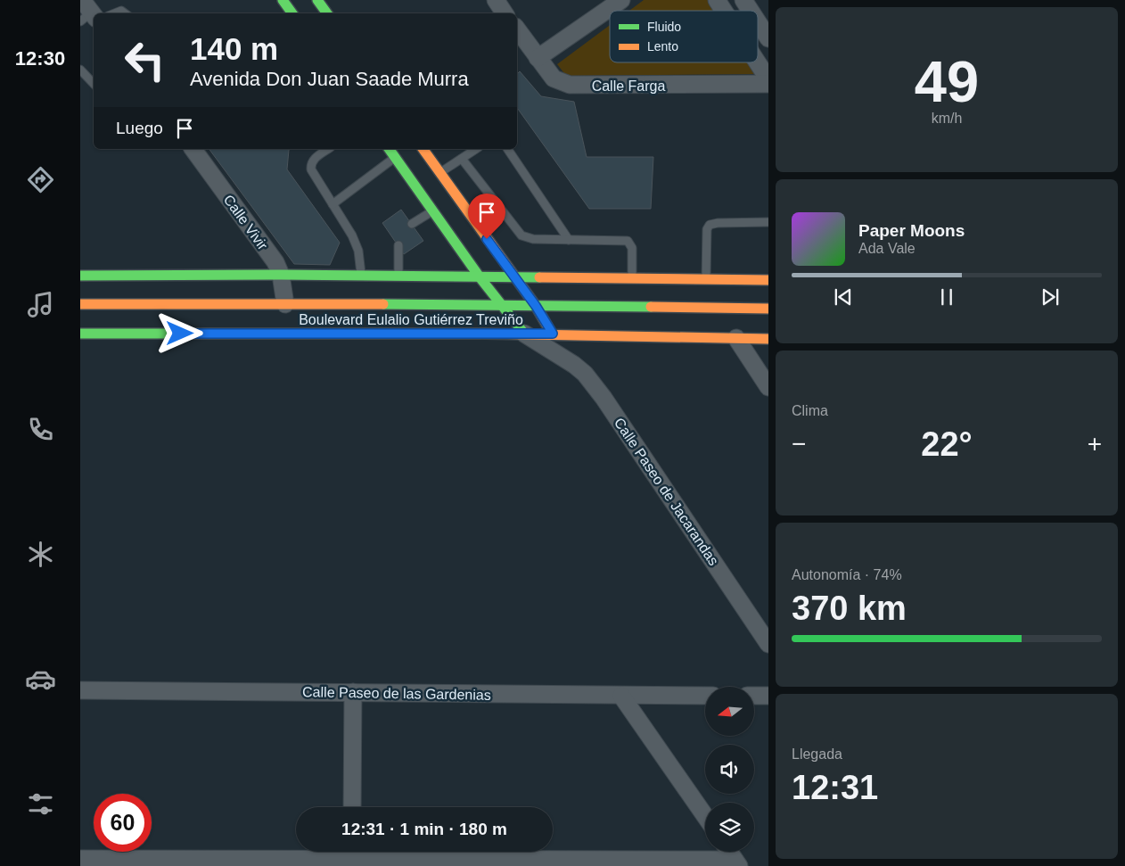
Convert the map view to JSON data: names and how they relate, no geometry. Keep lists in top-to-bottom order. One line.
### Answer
{"streets":{"main road":["Boulevard Eulalio Gutiérrez Treviño"],"street":["Calle Farga","Calle Vivir","Calle Paseo de Jacarandas","Calle Paseo de las Gardenias"]},"crossings":[["Calle Vivir","Boulevard Eulalio Gutiérrez Treviño"],["Boulevard Eulalio Gutiérrez Treviño","Calle Paseo de Jacarandas"]],"legend":["Fluido","Lento"],"north":"left","page":{"tabs":"12:30","tile":[["49","km/h"],"Clima",["Autonomía · 74%","370 km"],["Llegada","12:31"]],"turn":["140 m","Avenida Don Juan Saade Murra"],"then":"Luego","song":["Paper Moons","Ada Vale"],"heat":["−","22°","+"],"limit":"60","trip":"12:31 · 1 min · 180 m"}}
